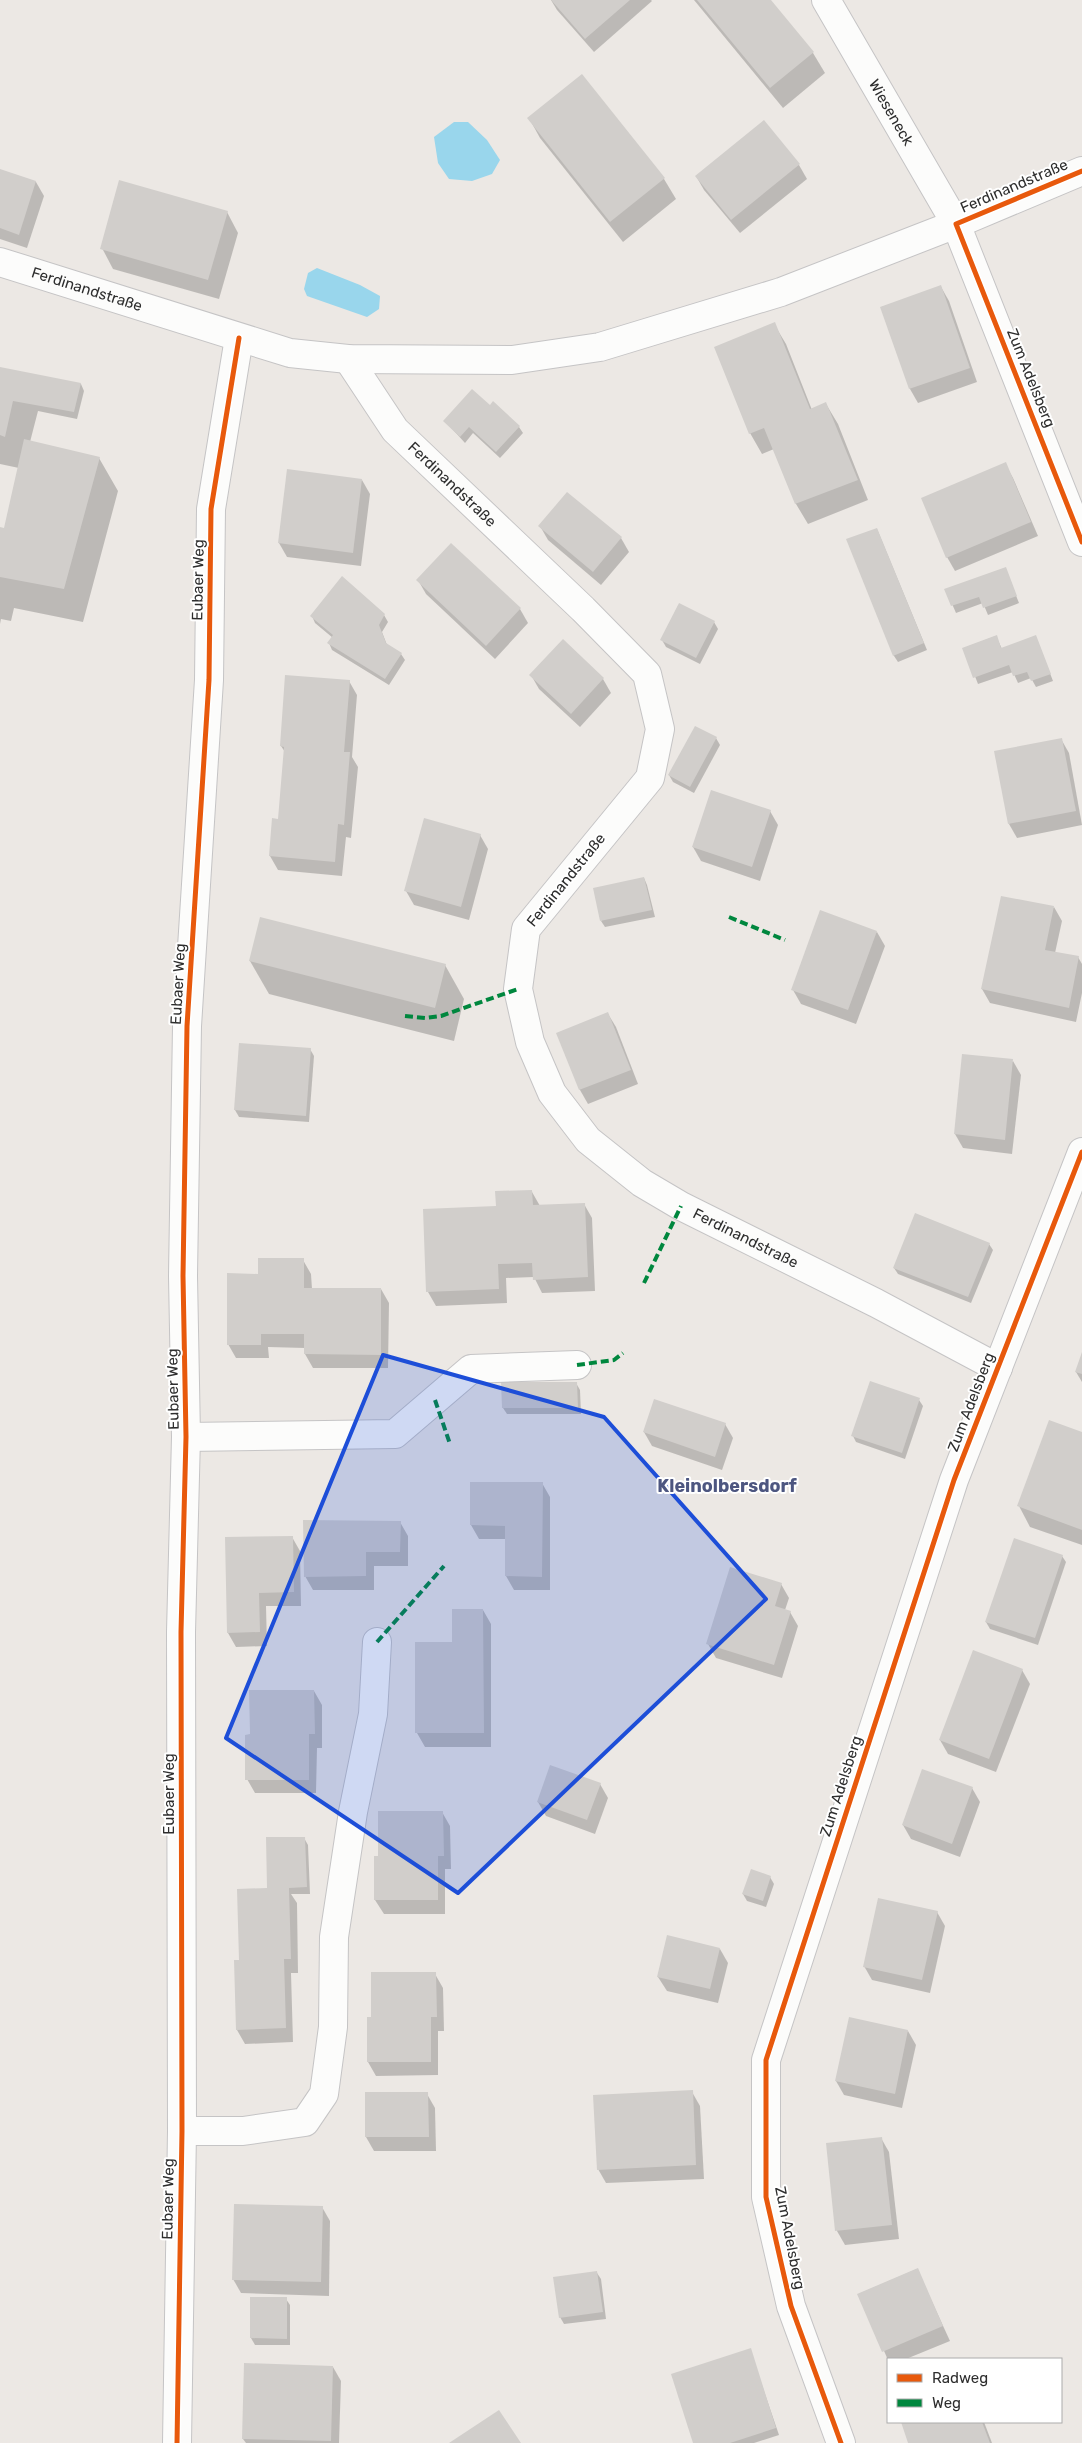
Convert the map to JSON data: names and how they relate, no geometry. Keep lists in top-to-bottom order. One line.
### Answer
{"streets":{"street":["Wieseneck","Ferdinandstraße","Zum Adelsberg","Eubaer Weg"]},"crossings":[["Wieseneck","Ferdinandstraße"],["Wieseneck","Zum Adelsberg"],["Ferdinandstraße","Zum Adelsberg"],["Ferdinandstraße","Eubaer Weg"]],"districts":["Kleinolbersdorf"],"legend":["Radweg","Weg"]}
